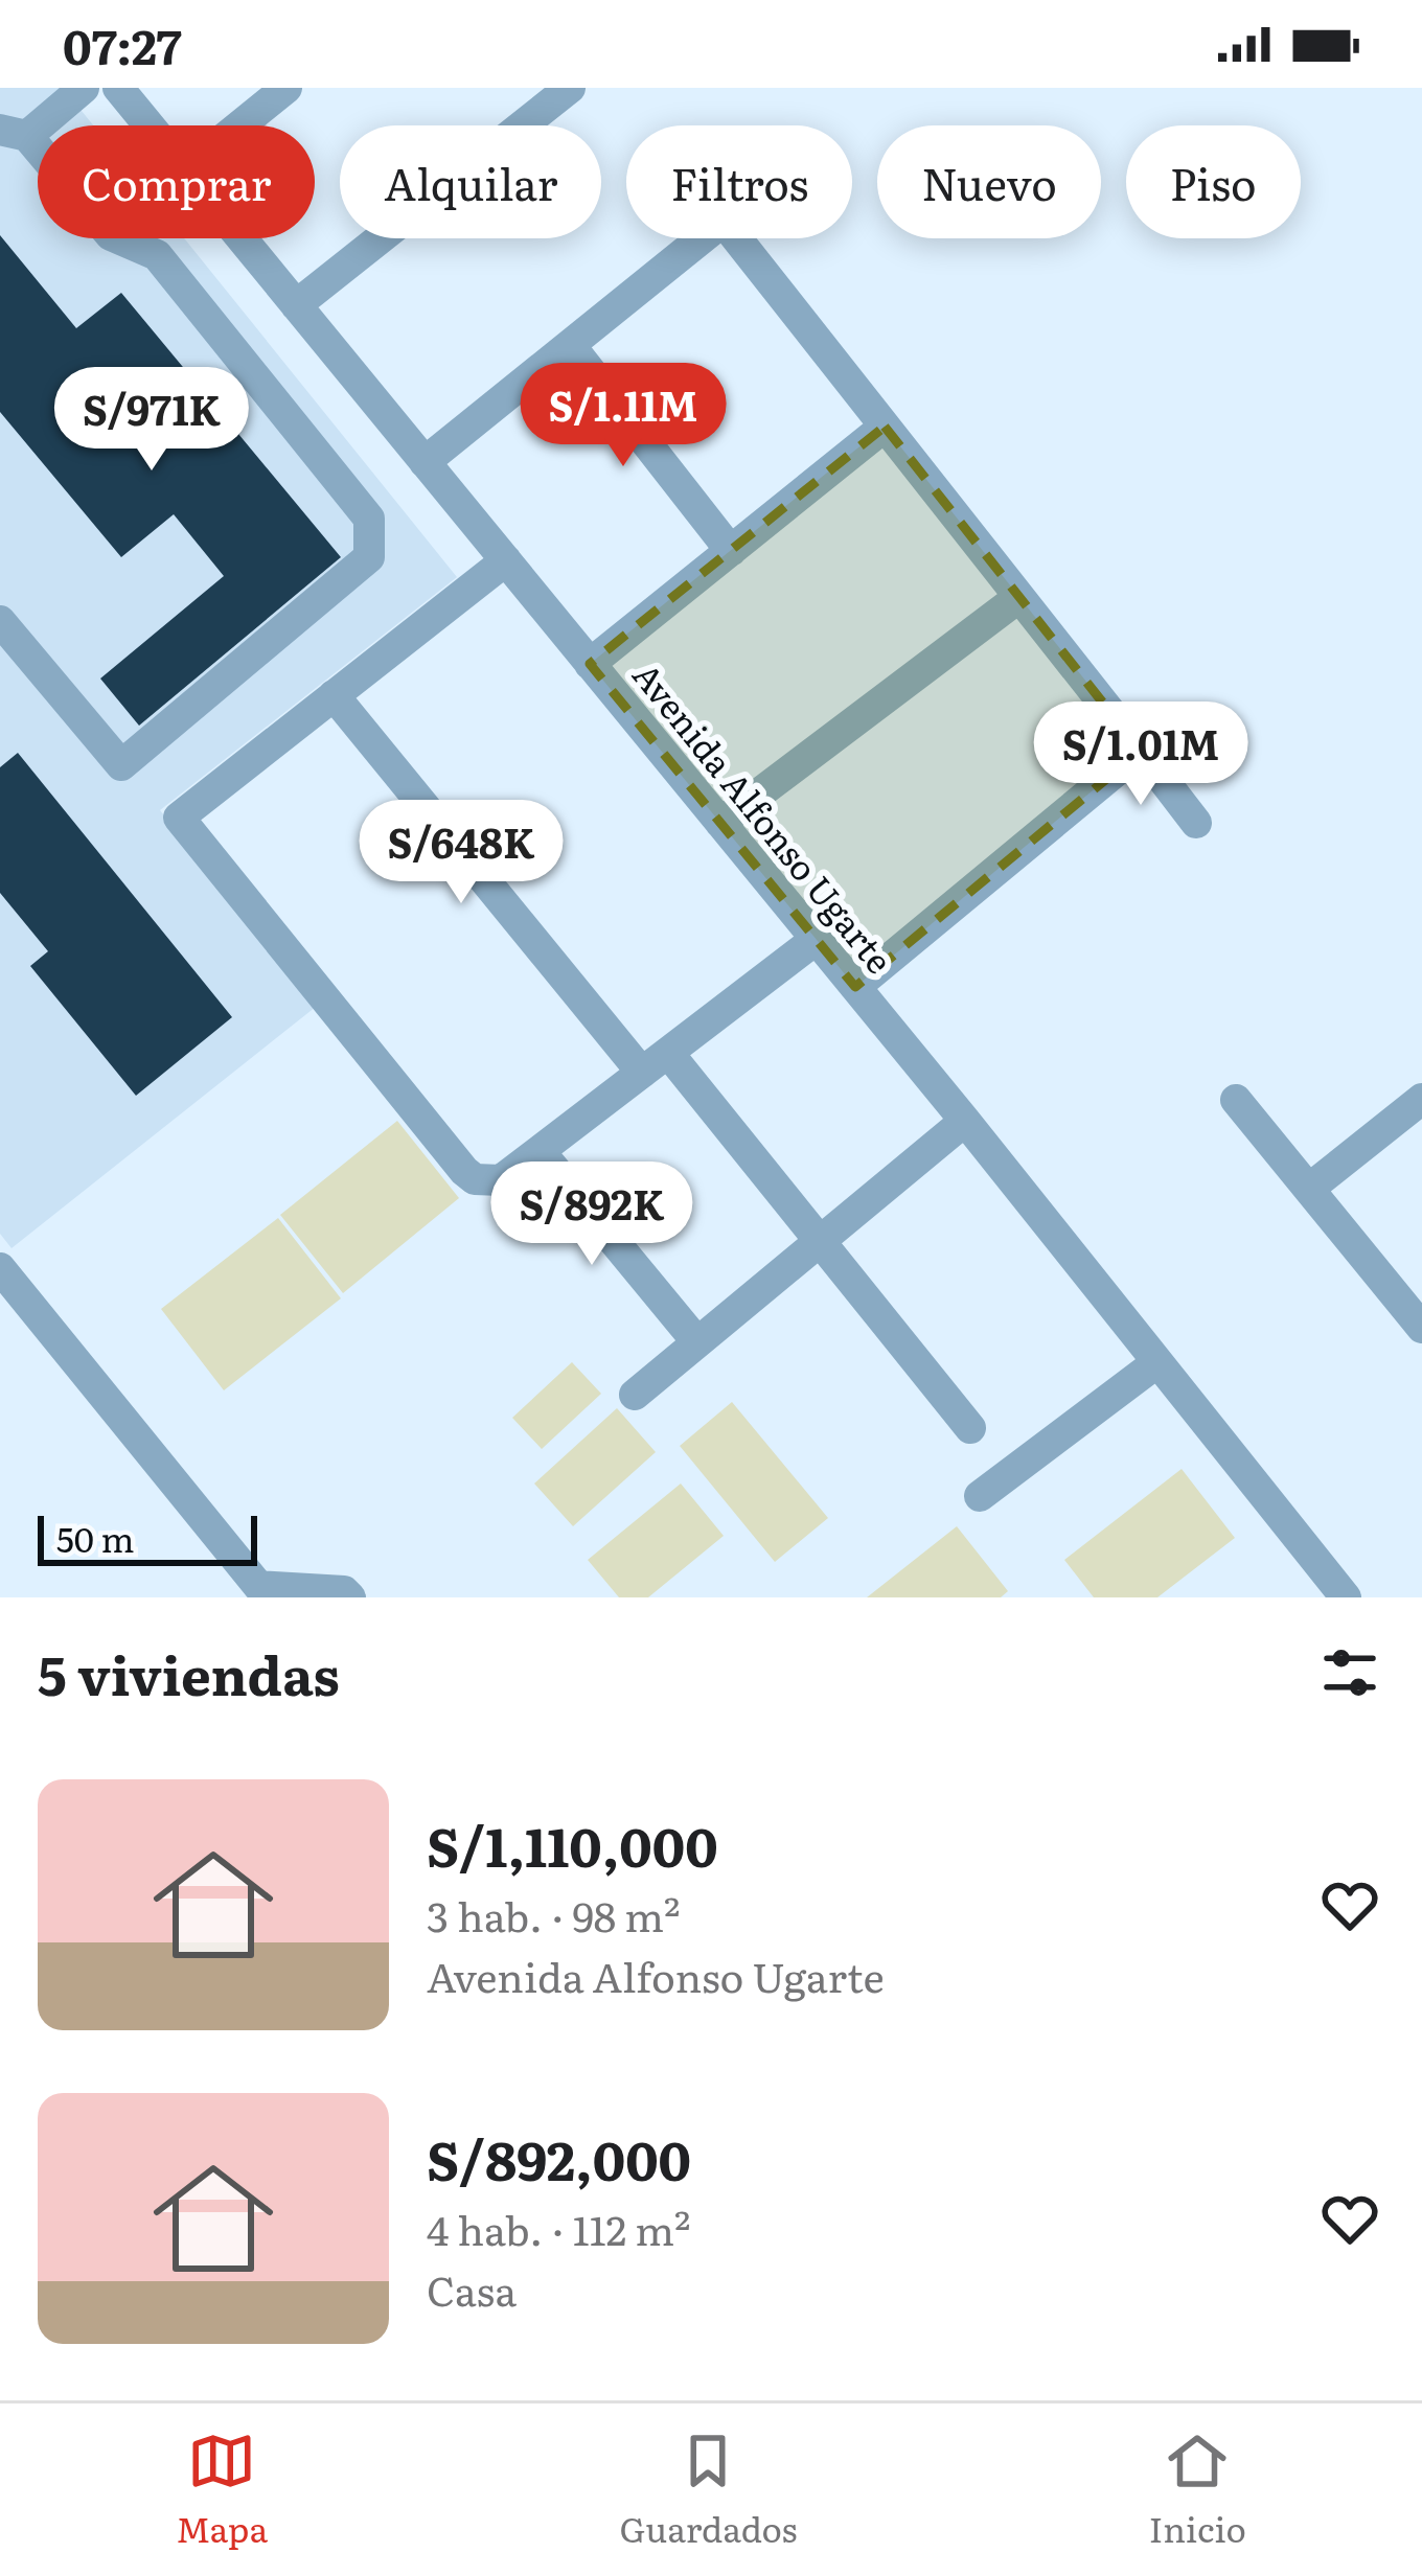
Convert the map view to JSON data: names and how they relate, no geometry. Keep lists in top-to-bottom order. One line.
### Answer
{"streets":{"street":["Avenida Alfonso Ugarte"]},"scale_bar":"50 m","page":{"status":"07:27","chip":["Comprar","Alquilar","Filtros","Nuevo","Piso"],"price":["S/1.11M","S/971K","S/1.01M","S/648K","S/892K"],"scale":"50 m","heading":"5 viviendas","list":[{"name":"S/1,110,000","note":"3 hab. · 98 m² · Avenida Alfonso Ugarte"},{"name":"S/892,000","note":"4 hab. · 112 m² · Casa"}],"tabs":["Mapa","Guardados","Inicio"]}}
